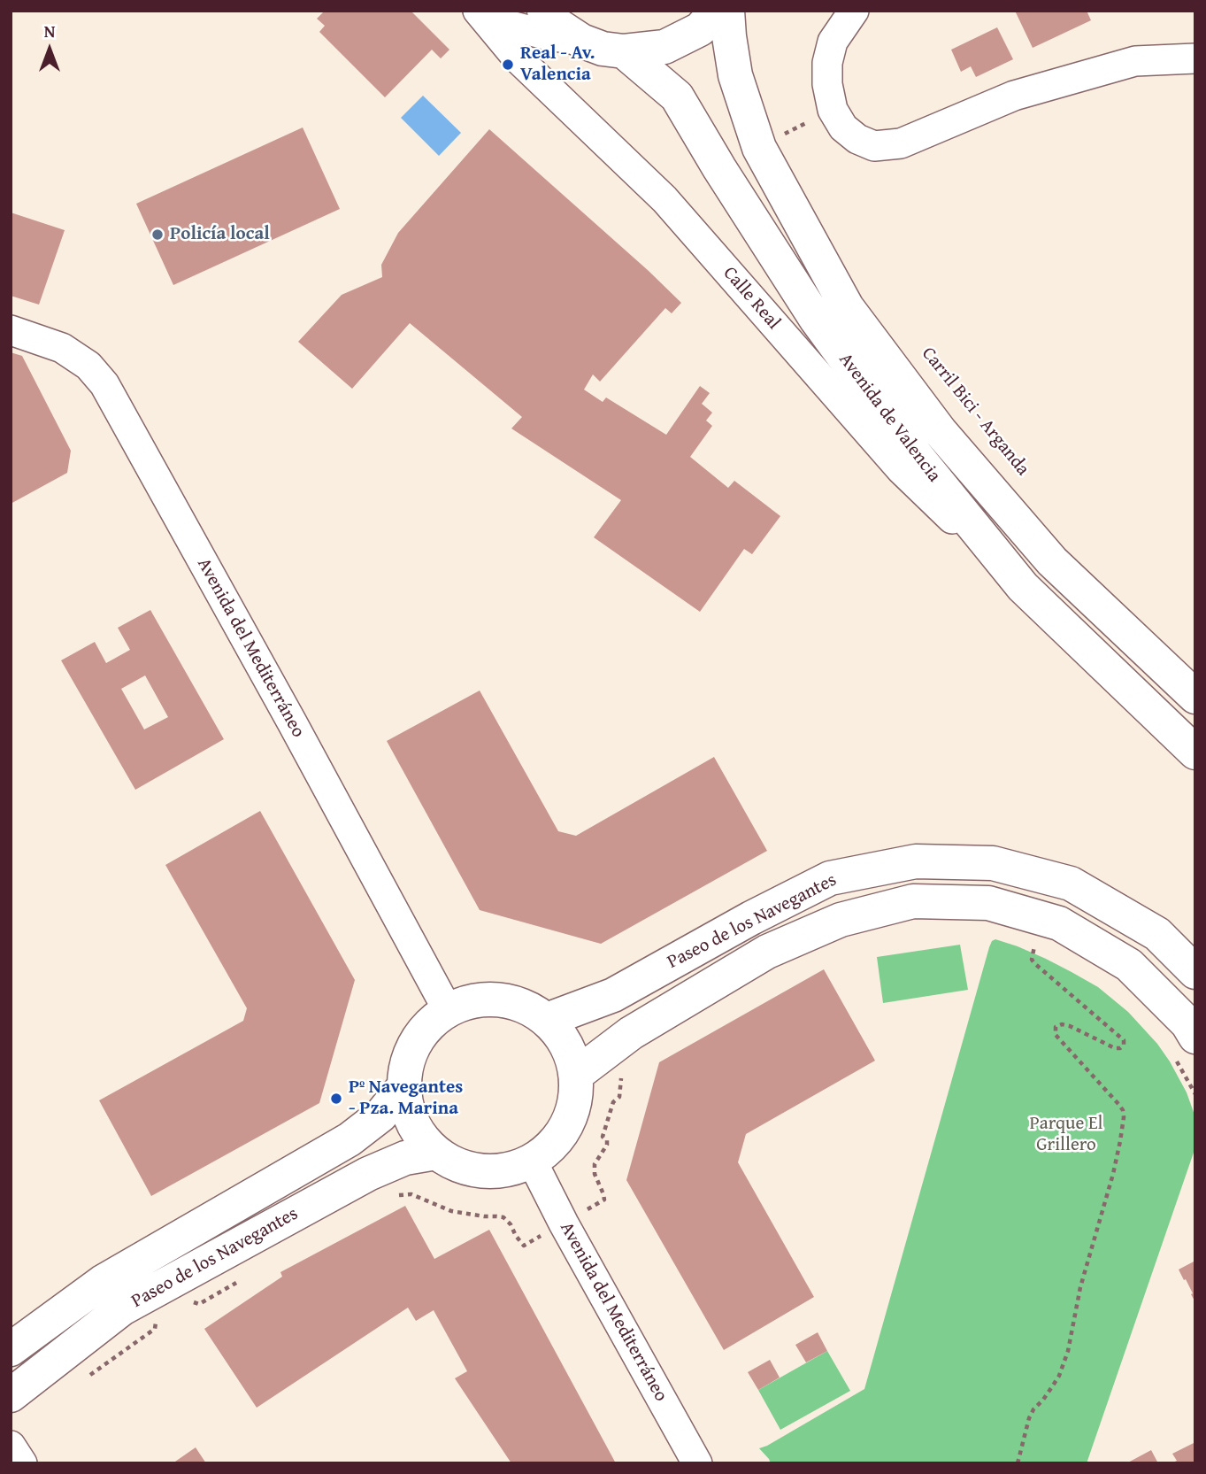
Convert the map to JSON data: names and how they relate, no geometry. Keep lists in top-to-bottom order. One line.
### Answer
{"streets":{"main road":["Avenida de Valencia","Paseo de los Navegantes"],"street":["Calle Real","Avenida del Mediterráneo"]},"crossings":[["Calle Real","Avenida de Valencia"],["Avenida del Mediterráneo","Paseo de los Navegantes"]],"parks":["Parque El Grillero"],"places":["Real - Av. Valencia","Policía local","Pº Navegantes - Pza. Marina"],"north":"top"}
